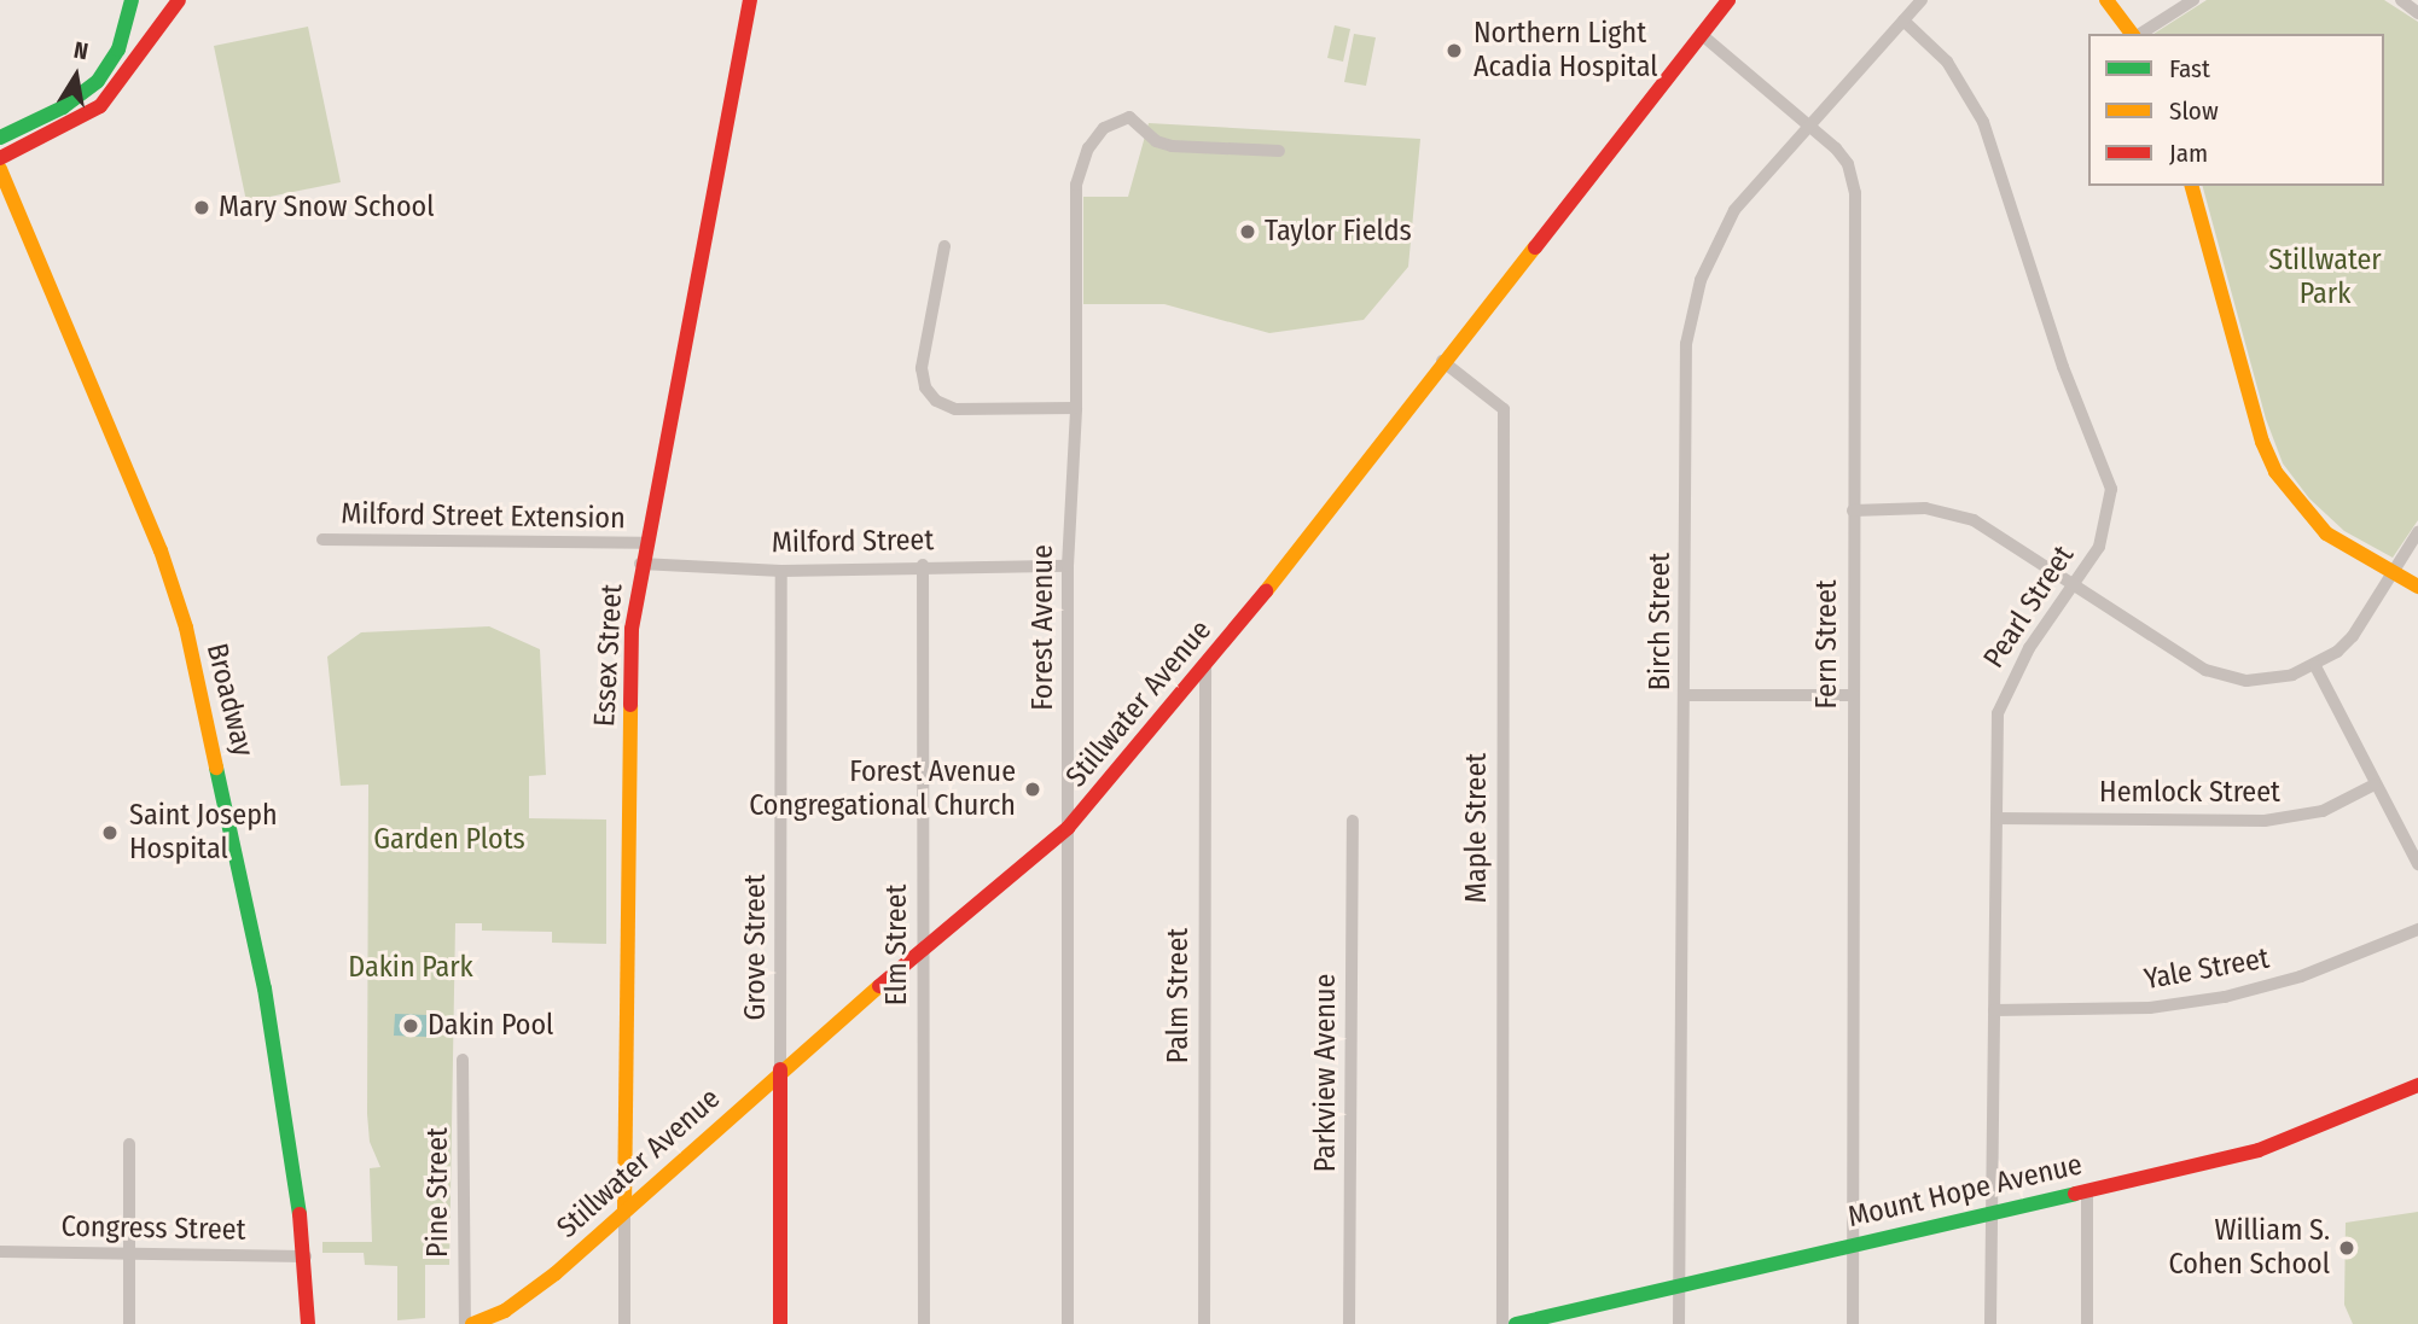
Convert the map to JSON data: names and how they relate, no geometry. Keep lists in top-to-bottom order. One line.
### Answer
{"streets":{"main road":["Essex Street","Broadway","Stillwater Avenue","Grove Street","Mount Hope Avenue"],"street":["Milford Street Extension","Milford Street","Pearl Street","Birch Street","Forest Avenue","Fern Street","Hemlock Street","Maple Street","Elm Street","Yale Street","Palm Street","Parkview Avenue","Pine Street","Congress Street"]},"crossings":[["Milford Street Extension","Essex Street"],["Milford Street","Forest Avenue"],["Milford Street","Essex Street"],["Milford Street","Elm Street"],["Milford Street","Grove Street"],["Pearl Street","Birch Street"],["Pearl Street","Hemlock Street"],["Pearl Street","Yale Street"],["Pearl Street","Mount Hope Avenue"],["Birch Street","Fern Street"],["Birch Street","Mount Hope Avenue"],["Forest Avenue","Stillwater Avenue"],["Fern Street","Stillwater Avenue"],["Fern Street","Mount Hope Avenue"],["Essex Street","Stillwater Avenue"],["Broadway","Congress Street"],["Stillwater Avenue","Maple Street"],["Stillwater Avenue","Elm Street"],["Stillwater Avenue","Grove Street"],["Stillwater Avenue","Palm Street"]],"parks":["Stillwater Park","Garden Plots","Dakin Park"],"places":["Northern Light Acadia Hospital","Mary Snow School","Taylor Fields","Forest Avenue Congregational Church","Saint Joseph Hospital","Dakin Pool","William S. Cohen School"],"legend":["Fast","Slow","Jam"],"north":"top"}
